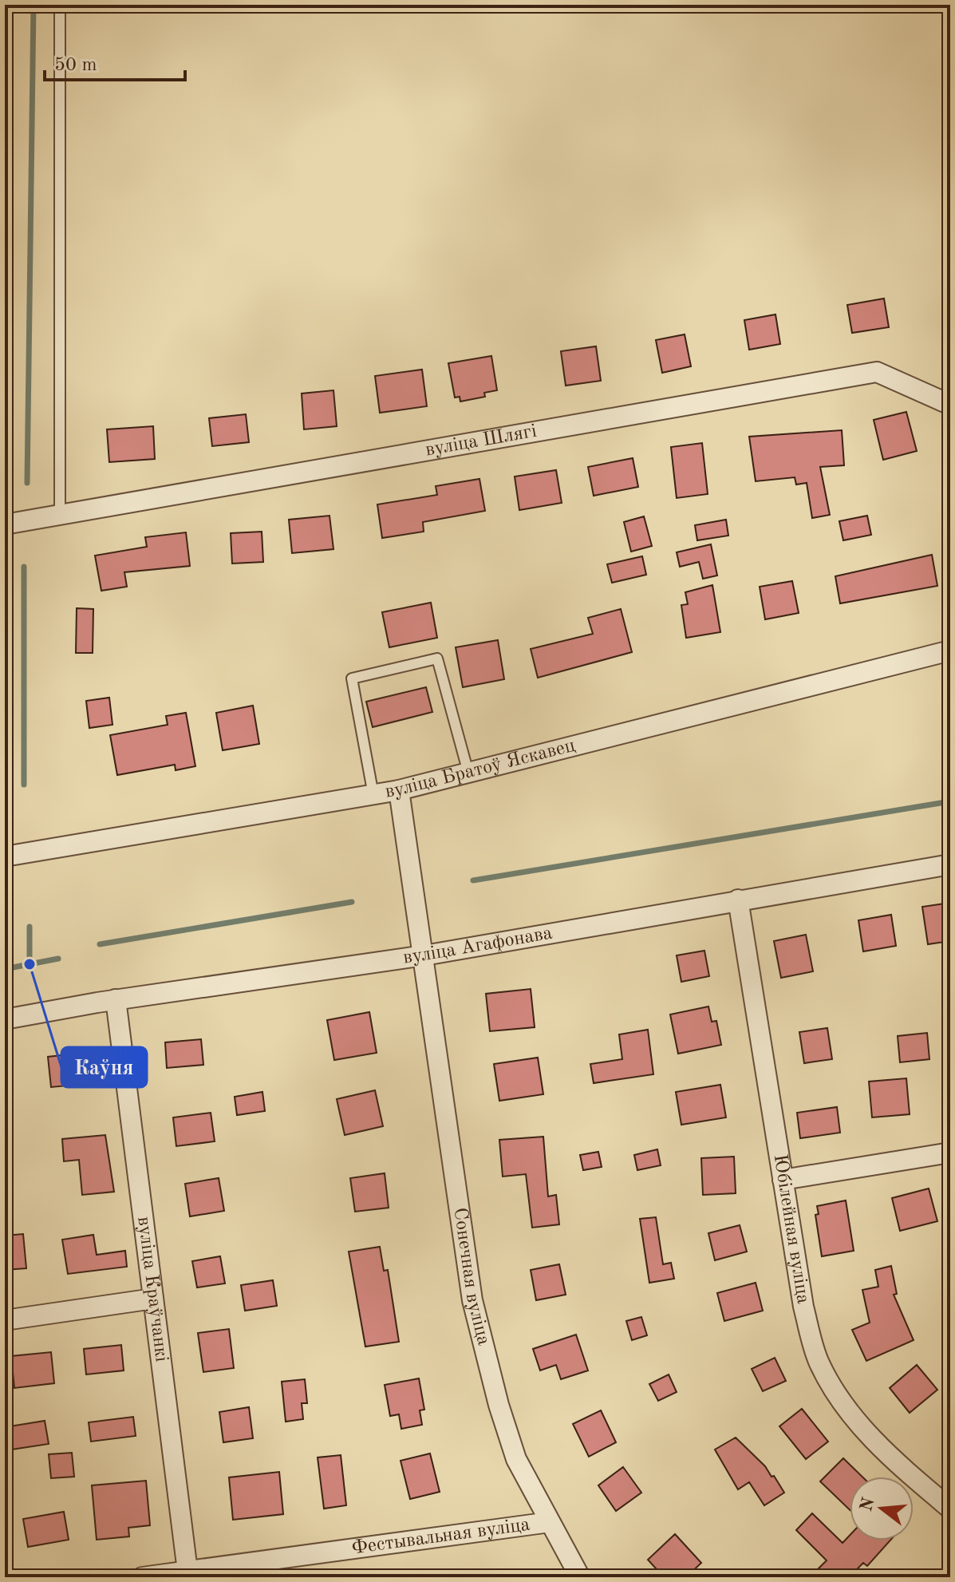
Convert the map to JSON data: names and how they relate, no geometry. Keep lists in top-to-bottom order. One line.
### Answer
{"streets":{"street":["вуліца Шлягі","вуліца Братоў Яскавец","вуліца Агафонава","Юбілейная вуліца","Сонечная вуліца","вуліца Краўчанкі","Фестывальная вуліца"]},"crossings":[["вуліца Братоў Яскавец","Сонечная вуліца"],["вуліца Агафонава","Юбілейная вуліца"],["вуліца Агафонава","Сонечная вуліца"],["вуліца Агафонава","вуліца Краўчанкі"],["Сонечная вуліца","Фестывальная вуліца"],["вуліца Краўчанкі","Фестывальная вуліца"]],"places":["Каўня"],"scale_bar":"50 m","north":"left"}
